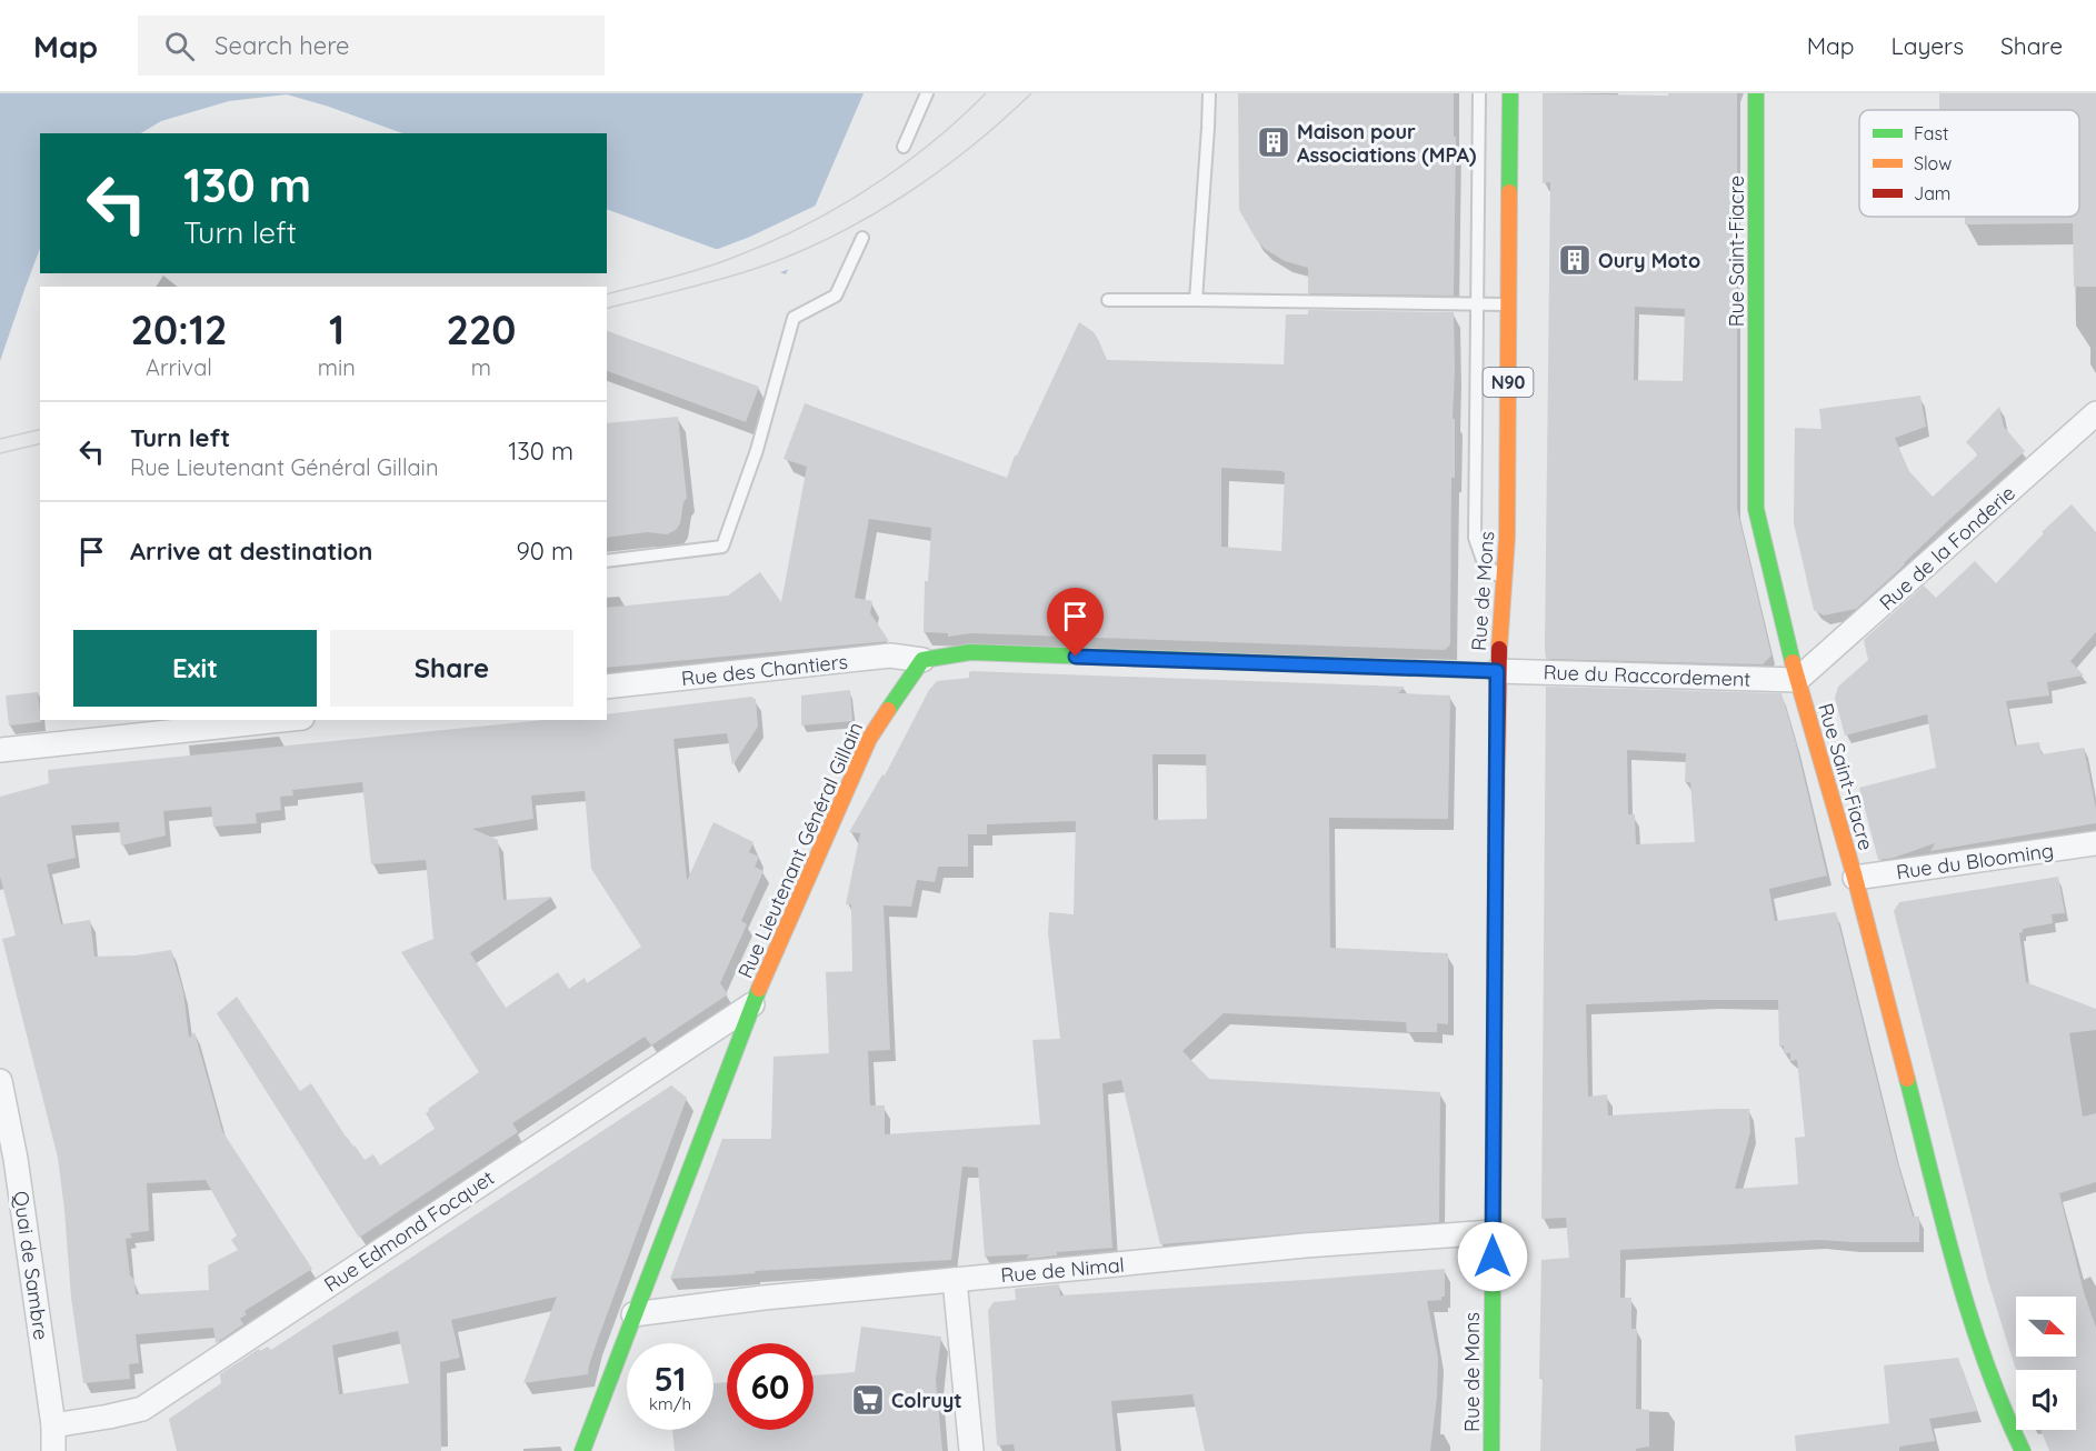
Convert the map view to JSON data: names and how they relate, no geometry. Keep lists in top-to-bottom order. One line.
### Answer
{"streets":{"street":["Rue Saint-Fiacre","N90","Rue de la Fonderie","Rue de Mons","Rue des Chantiers","Rue du Raccordement","Rue Lieutenant Général Gillain","Rue du Blooming","Rue Edmond Focquet","Quai de Sambre","Rue de Nimal"]},"crossings":[["Rue Saint-Fiacre","Rue de la Fonderie"],["Rue Saint-Fiacre","Rue du Raccordement"],["Rue Saint-Fiacre","Rue du Blooming"],["Rue de la Fonderie","Rue du Raccordement"],["Rue de Mons","Rue du Raccordement"],["Rue de Mons","Rue de Nimal"],["Rue des Chantiers","Rue Lieutenant Général Gillain"],["Rue Lieutenant Général Gillain","Rue Edmond Focquet"],["Rue Lieutenant Général Gillain","Rue de Nimal"],["Rue Edmond Focquet","Quai de Sambre"]],"places":{"building":["Maison pour Associations (MPA)","Oury Moto"],"supermarket":["Colruyt"]},"legend":["Fast","Slow","Jam"],"north":"right","page":{"header":"Map","search":"Search here","nav":["Map","Layers","Share"],"turn":["130 m","Turn left"],"eta":["20:12","Arrival","1","min","220","m"],"list":[{"name":"Turn left","note":"Rue Lieutenant Général Gillain","value":"130 m"},{"name":"Arrive at destination","value":"90 m"}],"buttons":["Exit","Share"],"speed":"51 km/h","limit":"60"}}
